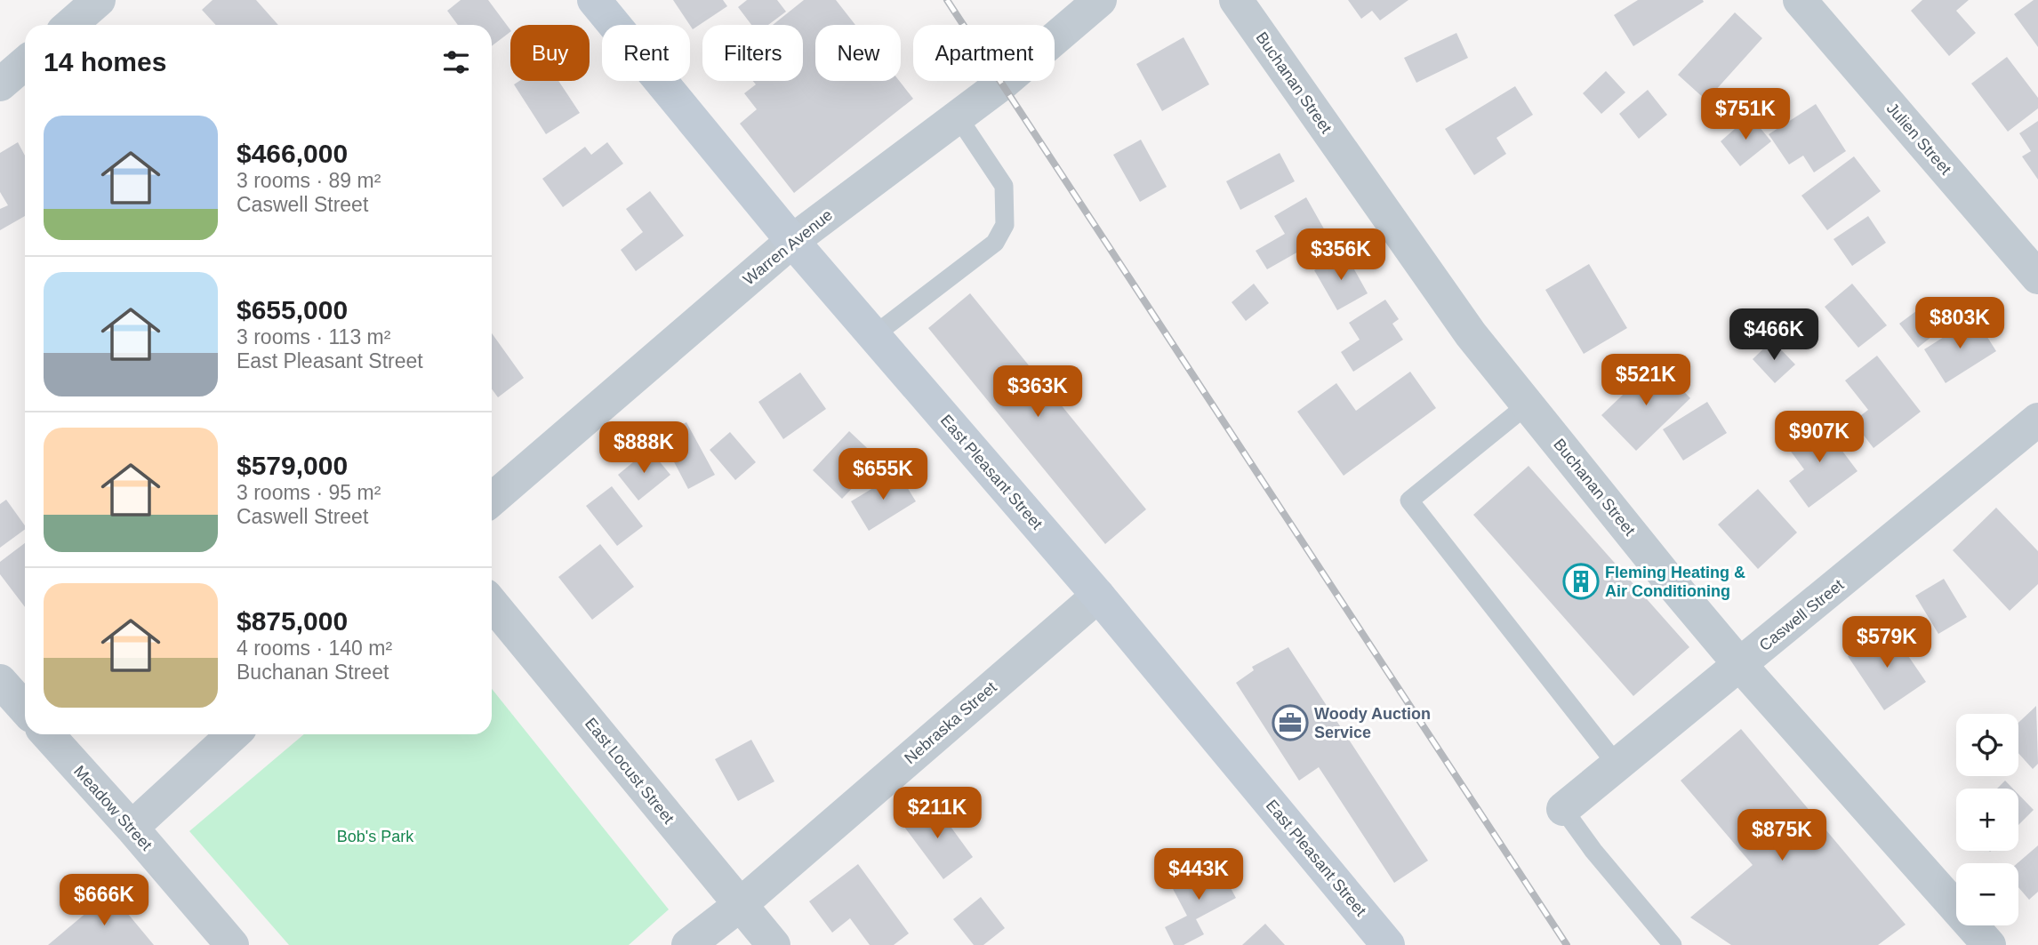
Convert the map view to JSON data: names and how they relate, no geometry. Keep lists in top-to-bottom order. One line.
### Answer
{"streets":{"main road":["East Pleasant Street"],"street":["Buchanan Street","Julien Street","Warren Avenue","Caswell Street","Nebraska Street","East Locust Street","Meadow Street"]},"crossings":[["Buchanan Street","Caswell Street"],["Warren Avenue","East Pleasant Street"],["East Pleasant Street","Nebraska Street"],["Nebraska Street","East Locust Street"]],"parks":["Bob's Park"],"places":{"building":["Fleming Heating & Air Conditioning"],"office":["Woody Auction Service"]},"page":{"chip":["Buy","Rent","Filters","New","Apartment"],"heading":"14 homes","price":["$751K","$356K","$803K","$466K","$521K","$363K","$907K","$888K","$655K","$579K","$211K","$875K","$443K","$666K"],"list":[{"name":"$466,000","note":"3 rooms · 89 m² · Caswell Street"},{"name":"$655,000","note":"3 rooms · 113 m² · East Pleasant Street"},{"name":"$579,000","note":"3 rooms · 95 m² · Caswell Street"},{"name":"$875,000","note":"4 rooms · 140 m² · Buchanan Street"}],"map_buttons":["+","−"]}}
